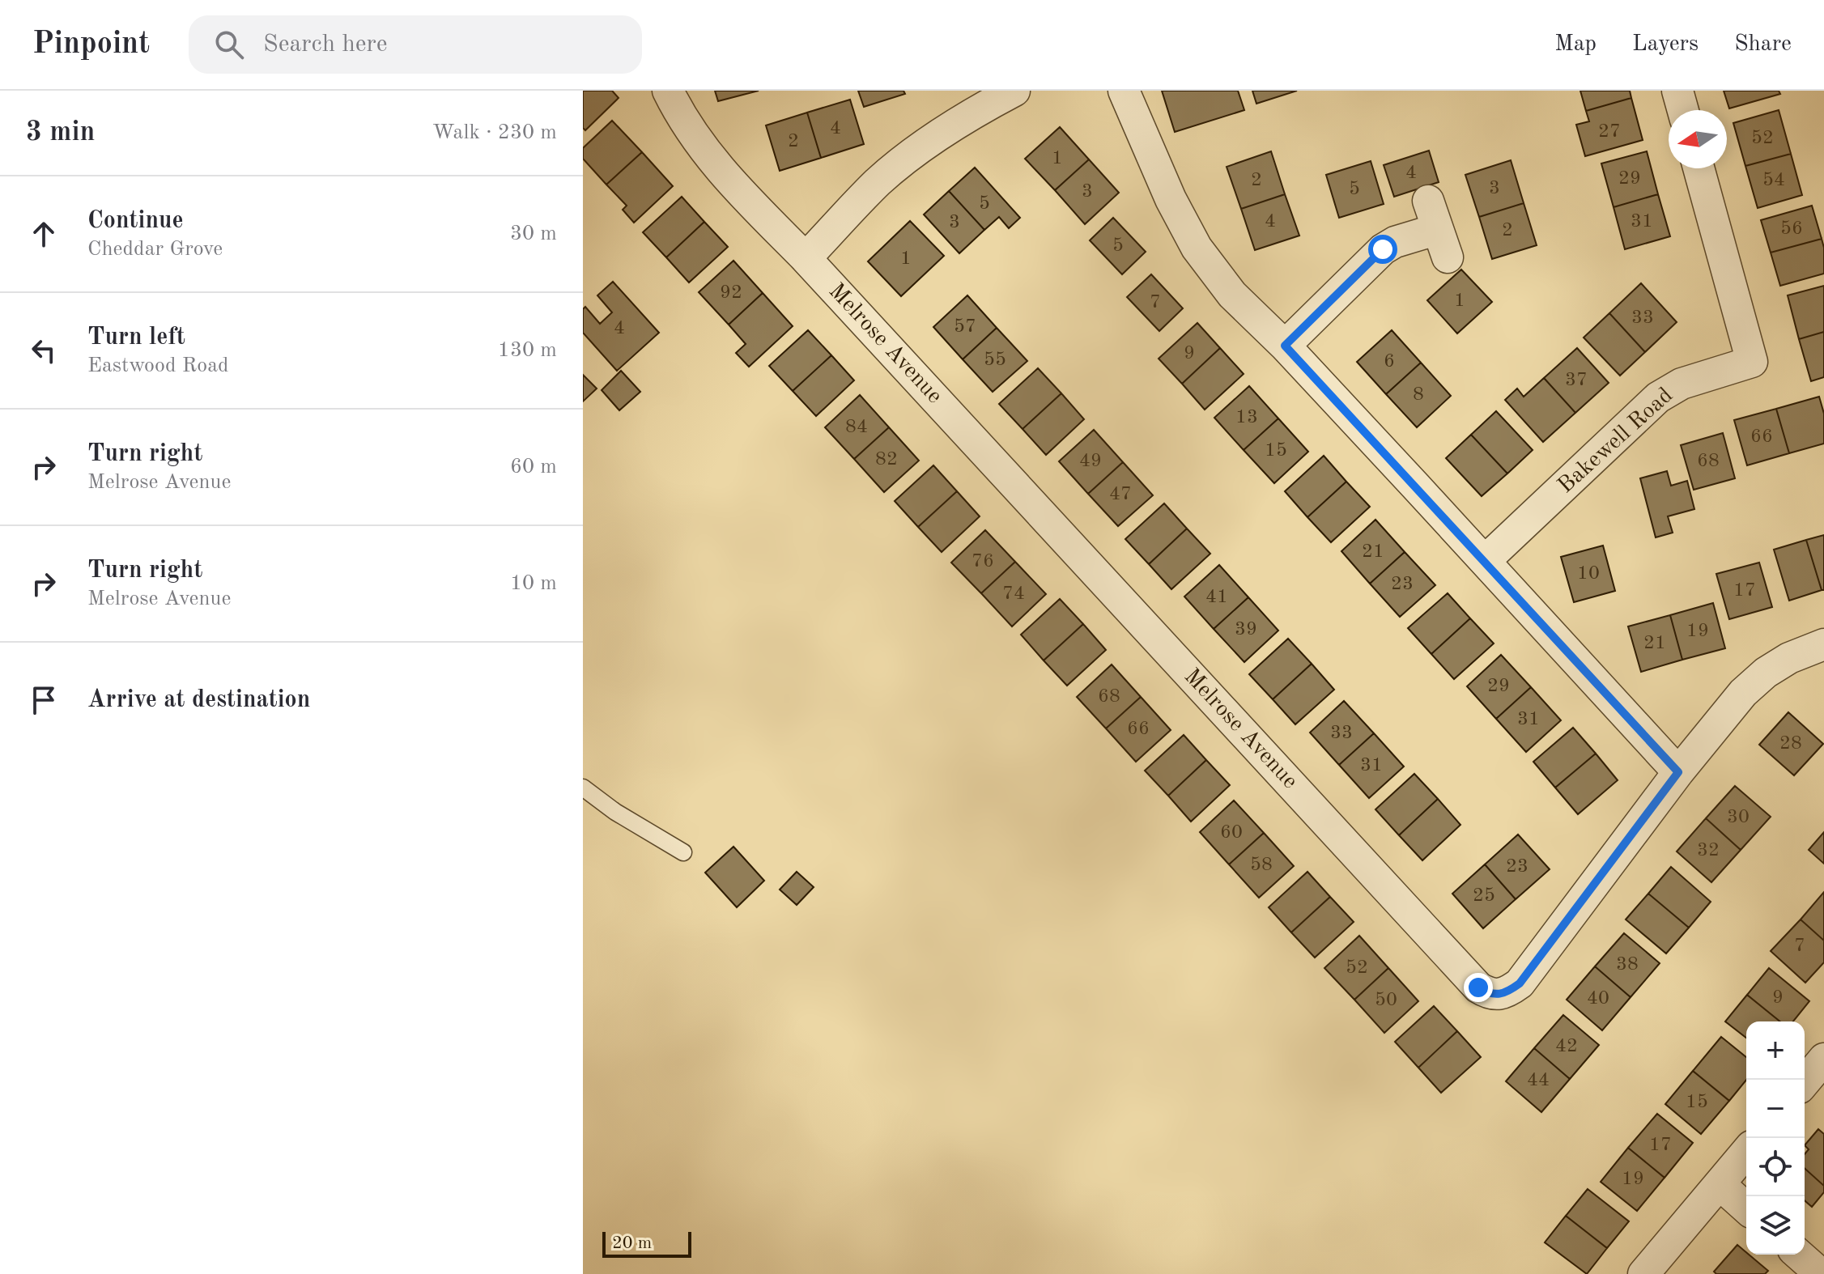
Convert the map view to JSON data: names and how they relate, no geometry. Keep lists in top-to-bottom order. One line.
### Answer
{"streets":{"street":["Melrose Avenue","Bakewell Road"]},"house_numbers":["4","27","52","2","1","4","29","2","54","3","5","3","5","4","31","3","56","2","5","1","92","1","7","33","57","4","9","55","6","37","8","13","84","66","15","82","49","68","47","21","76","10","23","17","74","41","39","19","21","29","68","31","66","33","28","31","30","60","32","58","23","25","7","38","52","9","40","50","42","44","15","17","19"],"scale_bar":"20 m","north":"left","page":{"header":"Pinpoint","search":"Search here","nav":["Map","Layers","Share"],"heading":["3 min","Walk · 230 m"],"list":[["Continue","Cheddar Grove","30 m"],["Turn left","Eastwood Road","130 m"],["Turn right","Melrose Avenue","60 m"],["Turn right","Melrose Avenue","10 m"],"Arrive at destination"],"map_buttons":["+","−"],"scale":"20 m"}}
